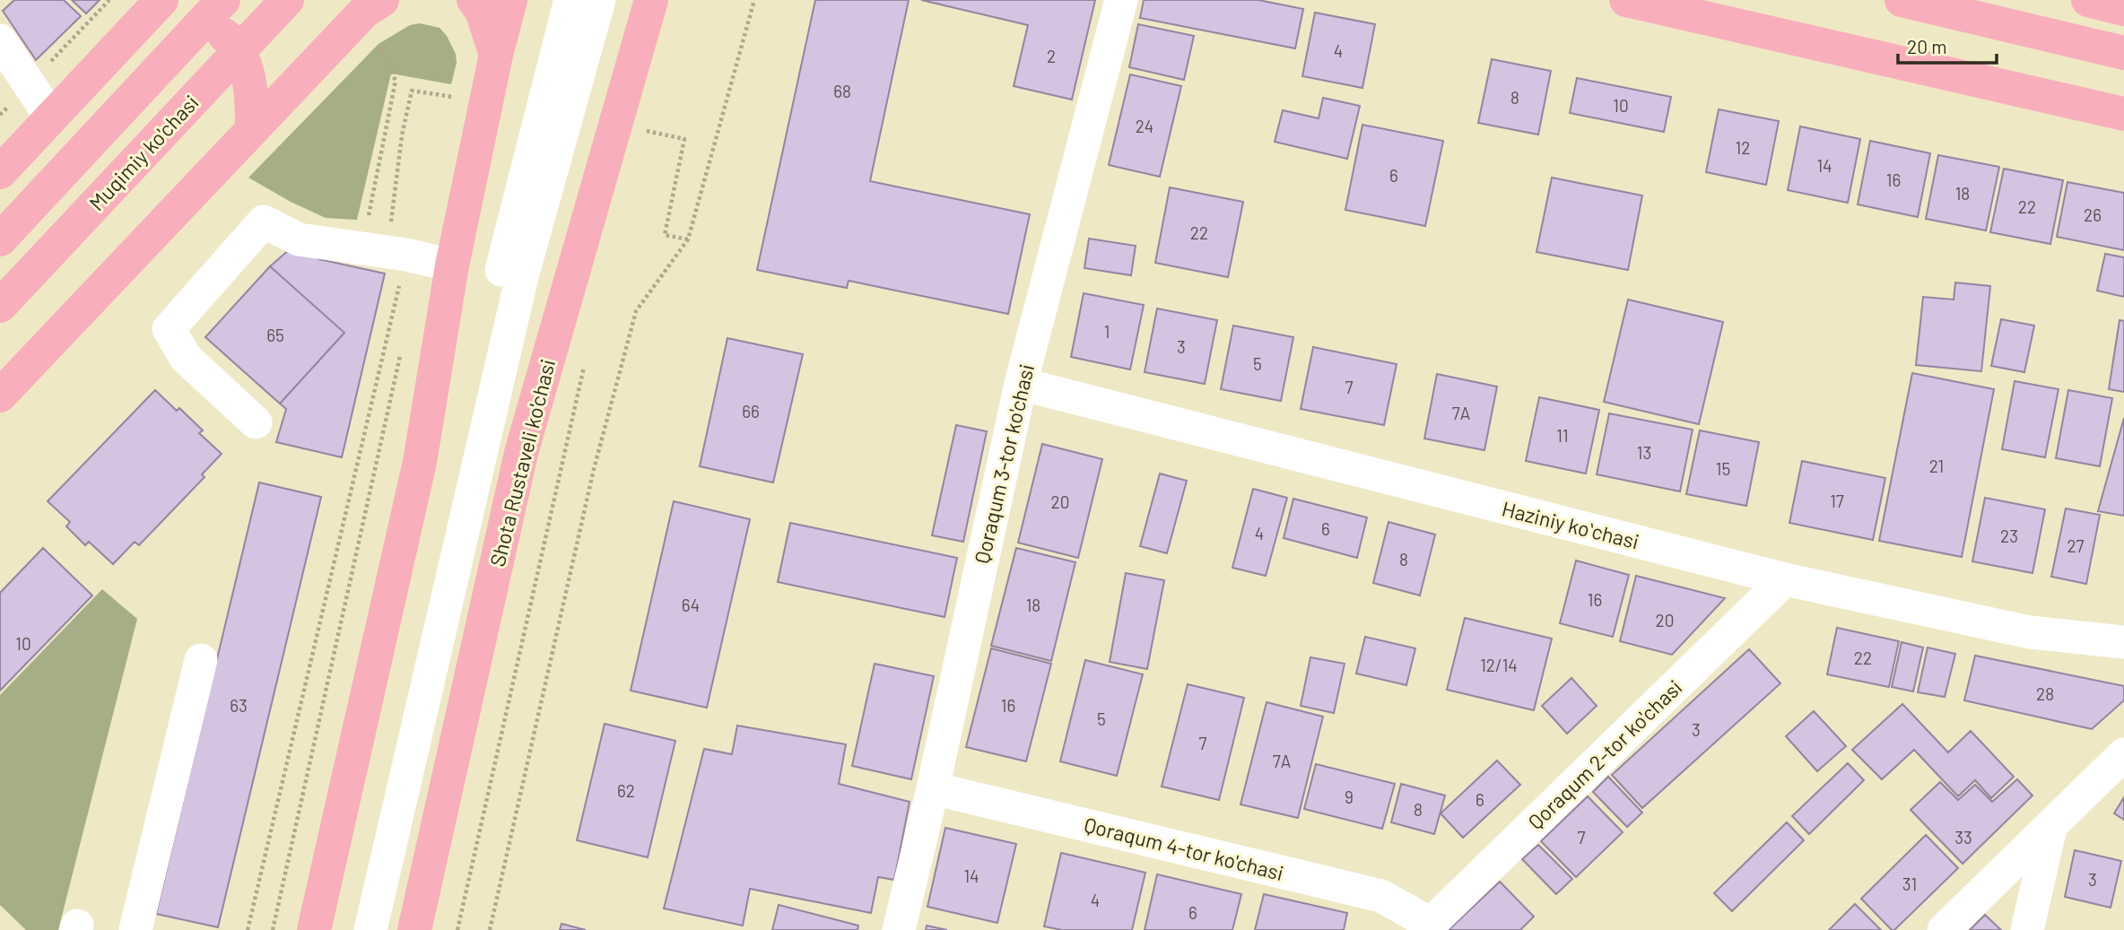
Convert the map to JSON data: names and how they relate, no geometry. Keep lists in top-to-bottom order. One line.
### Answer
{"streets":{"main road":["Muqimiy ko'chasi","Shota Rustaveli ko'chasi"],"street":["Qoraqum 3-tor ko'chasi","Haziniy koʻchasi","Qoraqum 2-tor ko'chasi","Qoraqum 4-tor ko'chasi"]},"crossings":[["Qoraqum 3-tor ko'chasi","Haziniy koʻchasi"],["Qoraqum 3-tor ko'chasi","Qoraqum 4-tor ko'chasi"],["Haziniy koʻchasi","Qoraqum 2-tor ko'chasi"],["Qoraqum 2-tor ko'chasi","Qoraqum 4-tor ko'chasi"]],"house_numbers":["4","2","68","8","10","24","12","14","6","16","18","22","26","22","1","65","3","5","7","66","7A","11","13","21","15","17","20","6","4","23","27","8","16","64","18","20","10","22","12/14","28","63","16","5","3","7","7A","62","9","6","8","7","33","14","3","31","4","6"],"scale_bar":"20 m"}
